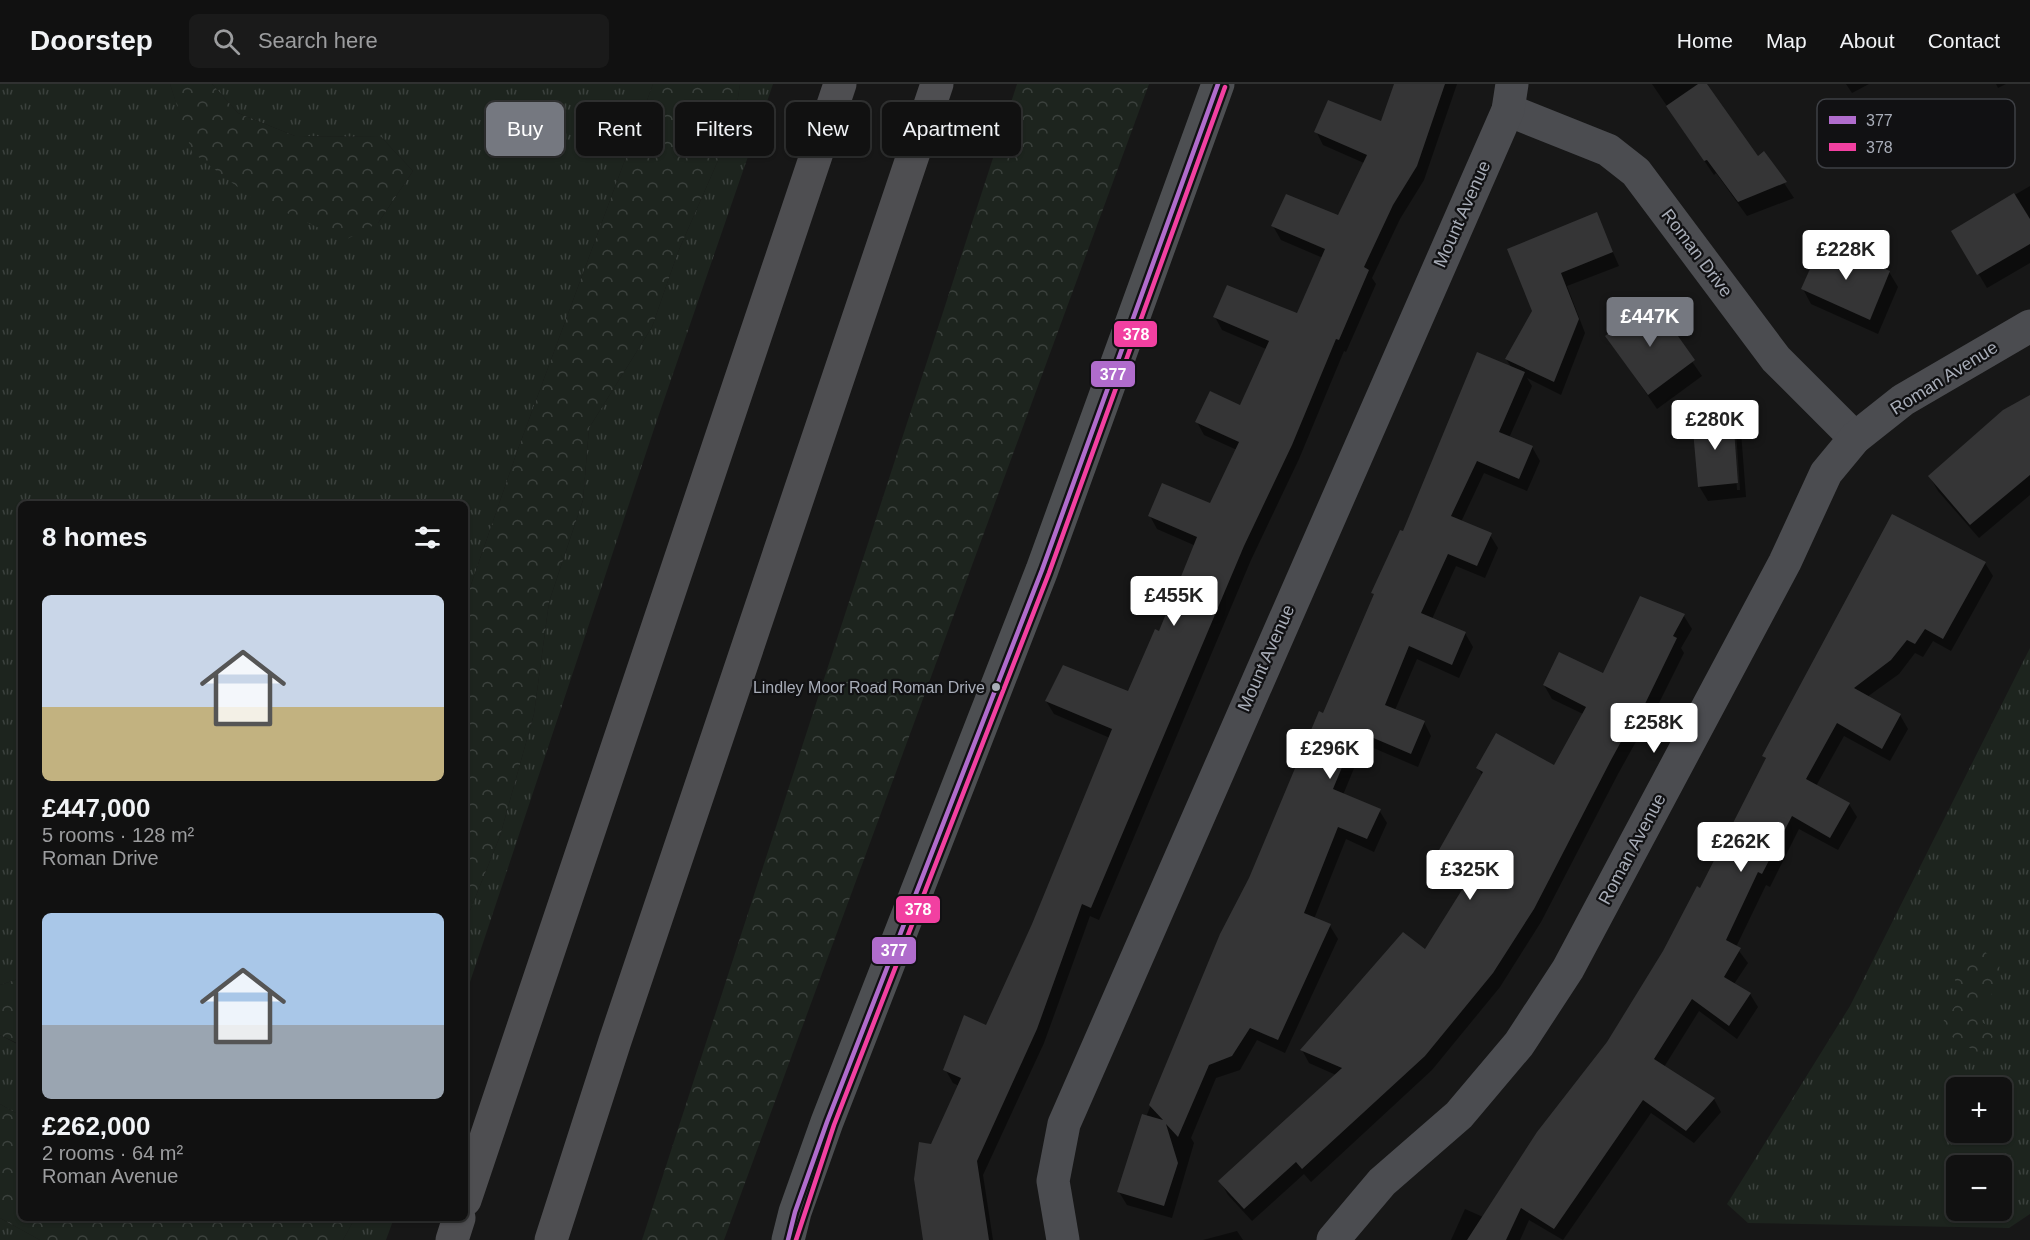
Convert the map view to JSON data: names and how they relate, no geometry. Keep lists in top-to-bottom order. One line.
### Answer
{"streets":{"street":["Mount Avenue","Roman Drive","Roman Avenue"]},"crossings":[["Mount Avenue","Roman Drive"],["Roman Drive","Roman Avenue"]],"places":["Lindley Moor Road Roman Drive"],"lines":["transit line 377","transit line 378"],"legend":["377","378"],"page":{"header":"Doorstep","search":"Search here","nav":["Home","Map","About","Contact"],"chip":["Buy","Rent","Filters","New","Apartment"],"price":["£228K","£447K","£280K","£455K","£258K","£296K","£262K","£325K"],"heading":"8 homes","list":[{"name":"£447,000","note":"5 rooms · 128 m² · Roman Drive"},{"name":"£262,000","note":"2 rooms · 64 m² · Roman Avenue"}],"map_buttons":["+","−"]}}
